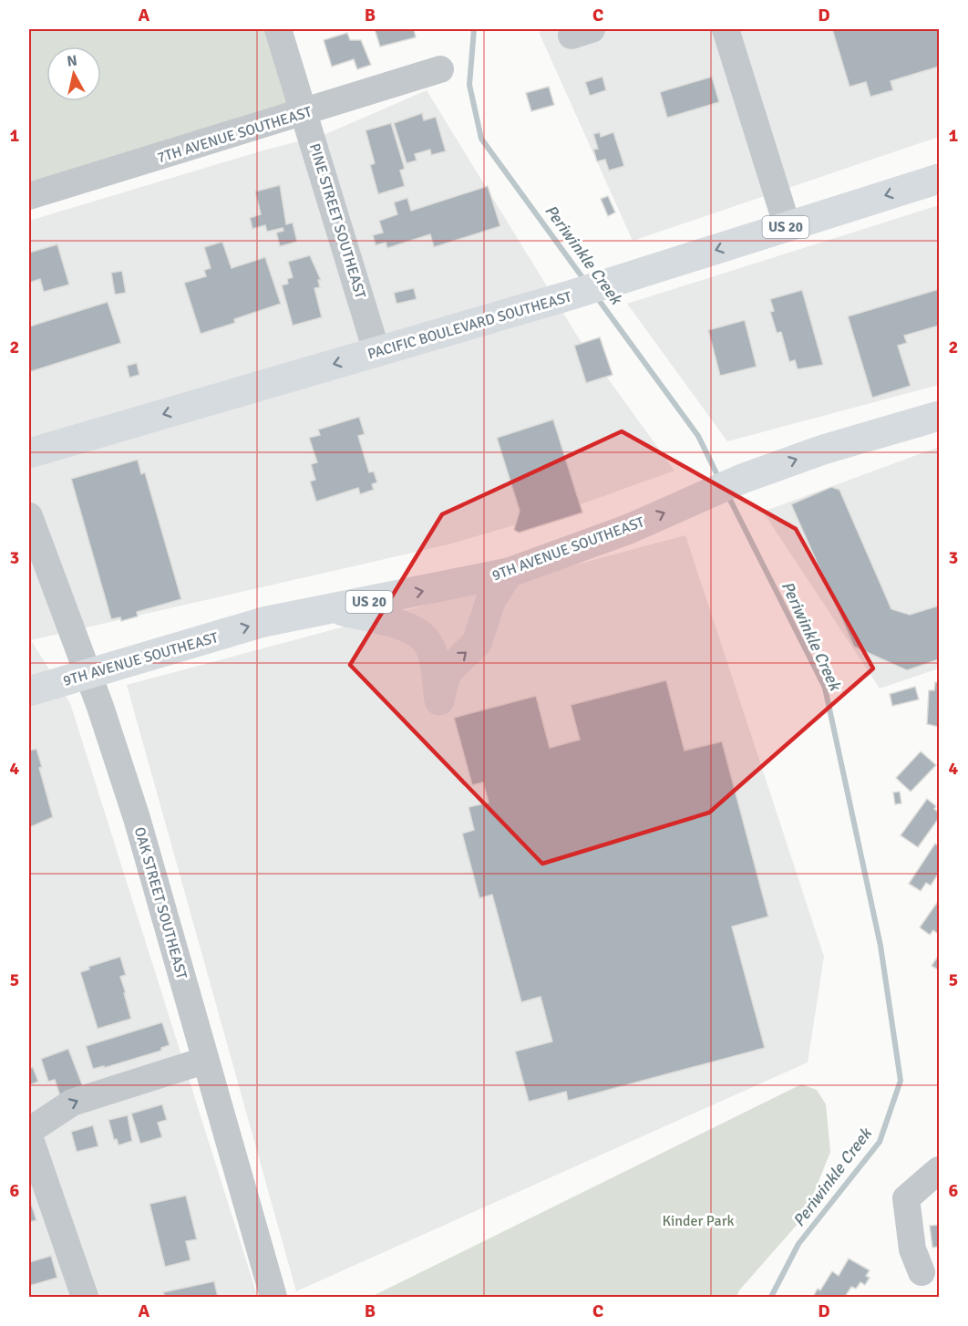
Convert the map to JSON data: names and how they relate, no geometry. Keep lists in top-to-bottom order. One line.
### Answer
{"streets":{"highway":["US 20","PACIFIC BOULEVARD SOUTHEAST","9TH AVENUE SOUTHEAST"],"street":["7TH AVENUE SOUTHEAST","PINE STREET SOUTHEAST","OAK STREET SOUTHEAST"]},"crossings":[["7TH AVENUE SOUTHEAST","PINE STREET SOUTHEAST"],["PINE STREET SOUTHEAST","PACIFIC BOULEVARD SOUTHEAST"],["9TH AVENUE SOUTHEAST","OAK STREET SOUTHEAST"]],"one_way":["PACIFIC BOULEVARD SOUTHEAST","9TH AVENUE SOUTHEAST"],"water":["Periwinkle Creek"],"parks":["Kinder Park"],"north":"top","grid":{"columns":["A","B","C","D"],"rows":["1","2","3","4","5","6"]}}
